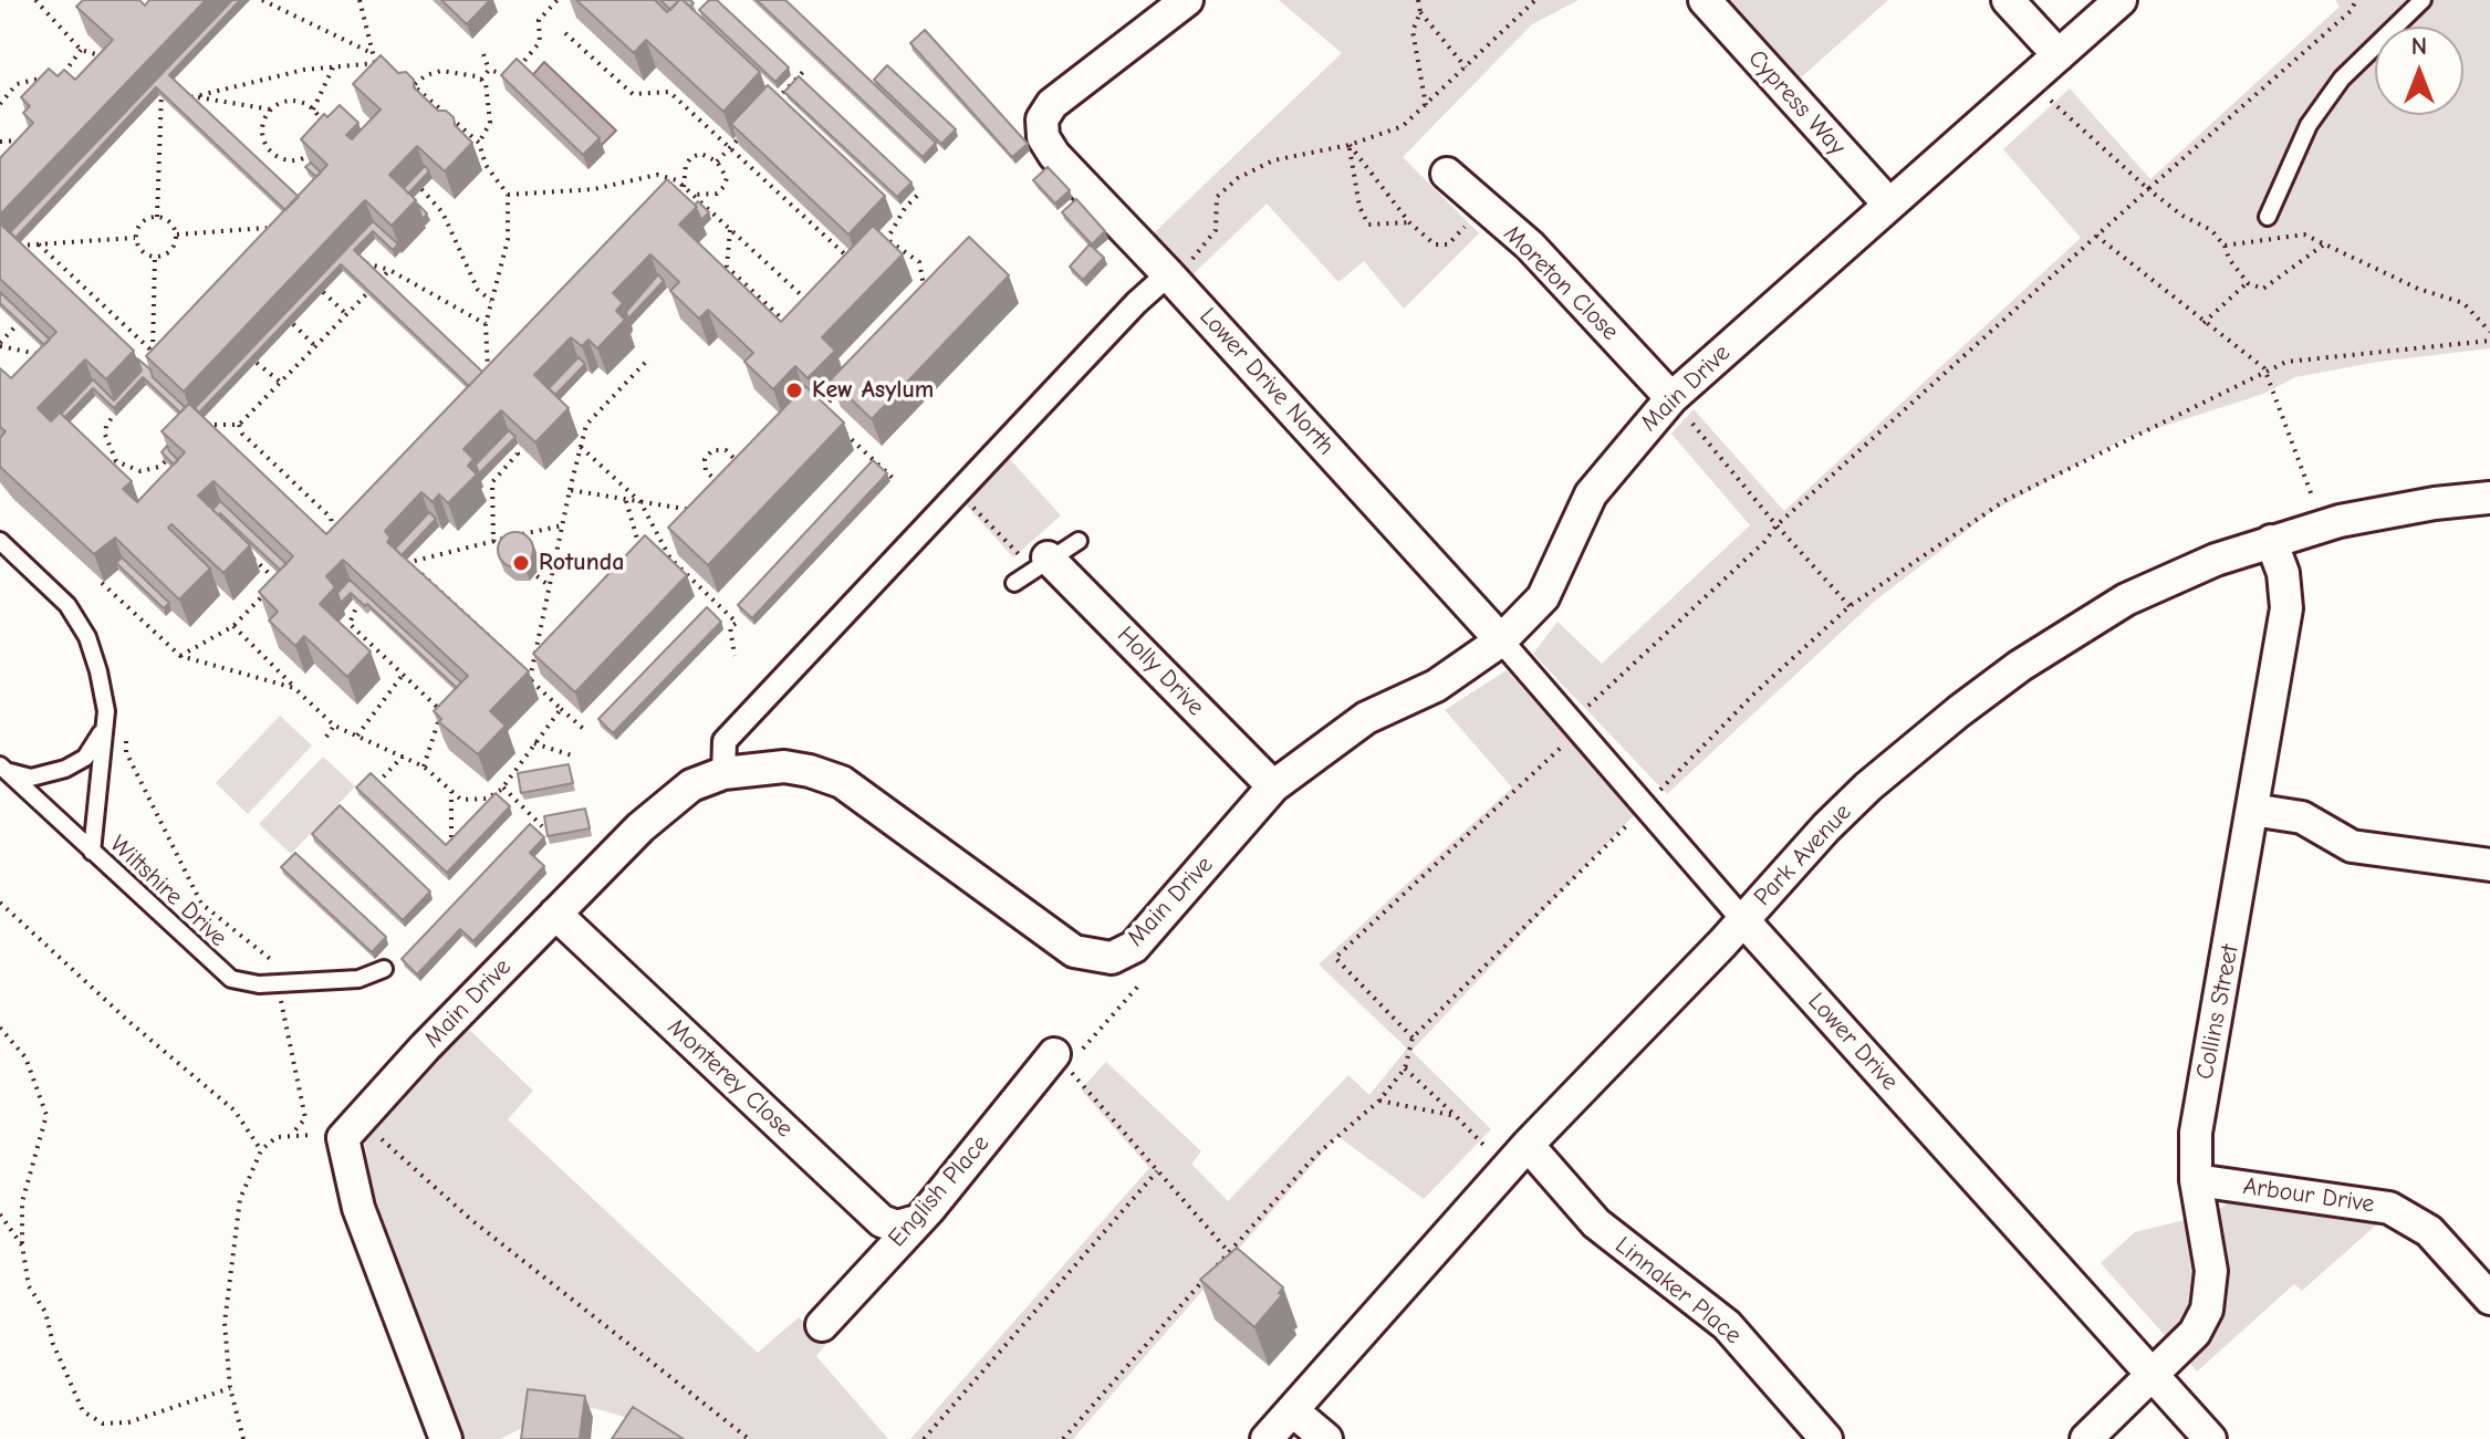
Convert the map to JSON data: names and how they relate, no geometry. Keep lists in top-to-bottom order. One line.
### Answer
{"streets":{"street":["Cypress Way","Moreton Close","Lower Drive North","Main Drive","Holly Drive","Park Avenue","Collins Street","Lower Drive","Monterey Close","English Place","Arbour Drive","Linnaker Place"],"lane":["Wiltshire Drive"]},"crossings":[["Cypress Way","Main Drive"],["Moreton Close","Main Drive"],["Lower Drive North","Main Drive"],["Lower Drive North","Lower Drive"],["Main Drive","Holly Drive"],["Main Drive","Lower Drive"],["Main Drive","Monterey Close"],["Park Avenue","Collins Street"],["Park Avenue","Lower Drive"],["Park Avenue","Linnaker Place"],["Collins Street","Lower Drive"],["Collins Street","Arbour Drive"],["Monterey Close","English Place"]],"places":["Kew Asylum","Rotunda"],"north":"top"}
